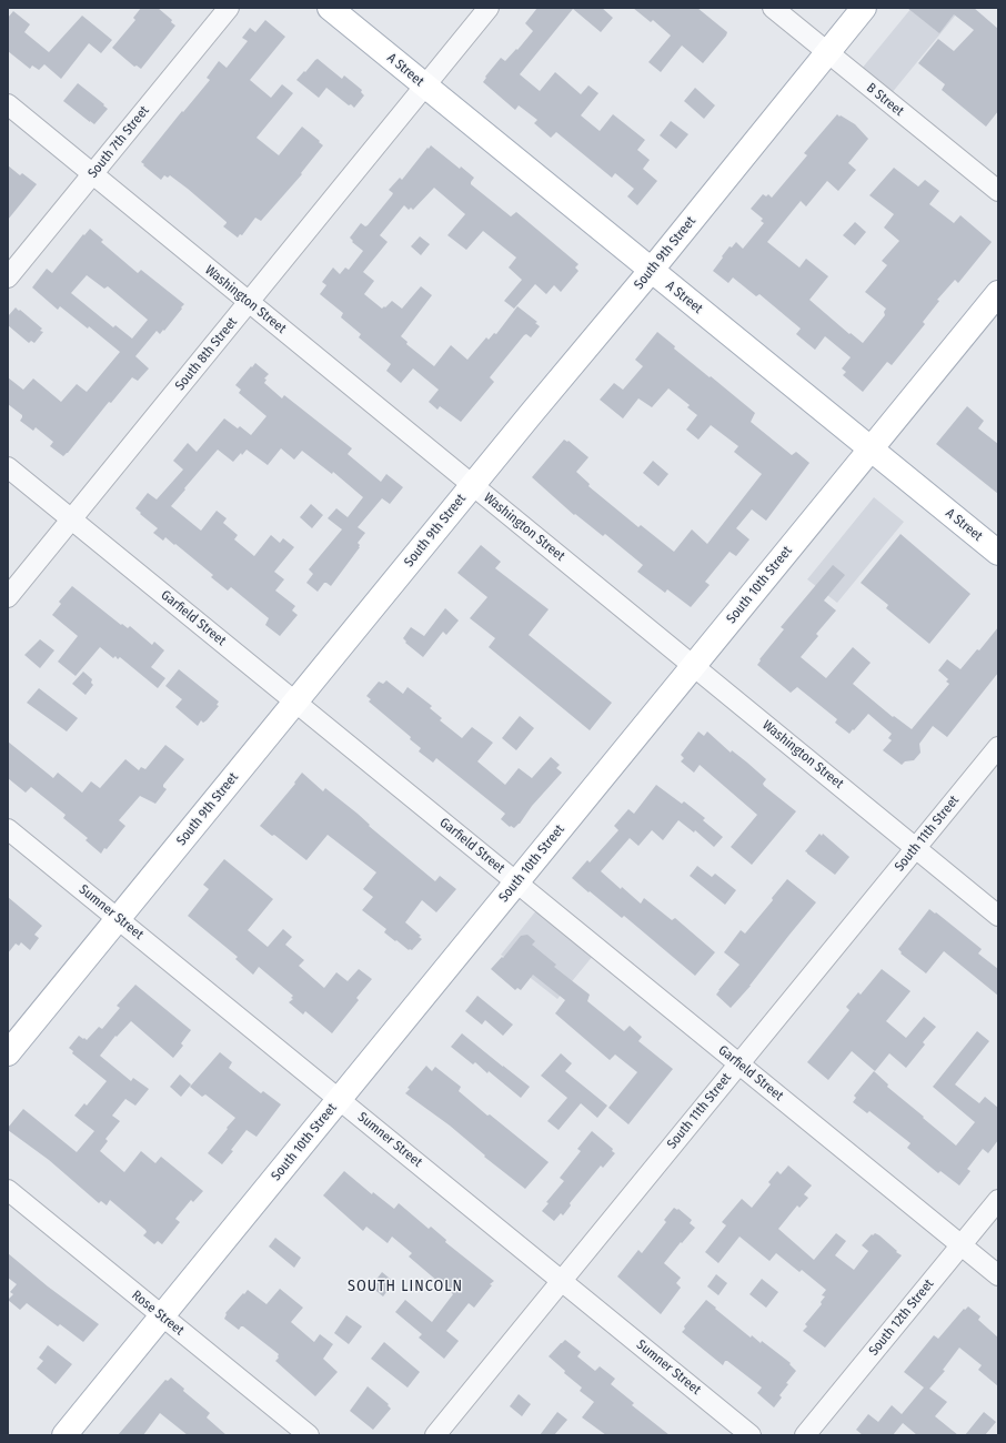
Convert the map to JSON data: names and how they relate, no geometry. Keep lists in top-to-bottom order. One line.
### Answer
{"streets":{"main road":["A Street","South 9th Street","South 10th Street"],"street":["B Street","South 7th Street","Washington Street","South 8th Street","Garfield Street","South 11th Street","Sumner Street","Rose Street","South 12th Street"]},"crossings":[["A Street","South 9th Street"],["A Street","South 8th Street"],["A Street","South 10th Street"],["B Street","South 9th Street"],["South 7th Street","Washington Street"],["South 9th Street","Washington Street"],["South 9th Street","Garfield Street"],["South 9th Street","Sumner Street"],["Washington Street","South 8th Street"],["Washington Street","South 10th Street"],["Washington Street","South 11th Street"],["South 8th Street","Garfield Street"],["South 10th Street","Garfield Street"],["South 10th Street","Sumner Street"],["South 10th Street","Rose Street"],["Garfield Street","South 11th Street"],["Garfield Street","South 12th Street"],["South 11th Street","Sumner Street"]],"districts":["SOUTH LINCOLN"]}
